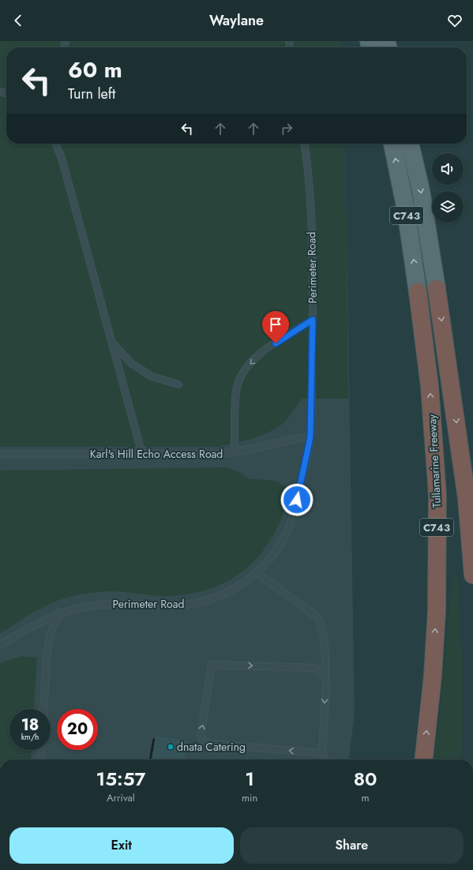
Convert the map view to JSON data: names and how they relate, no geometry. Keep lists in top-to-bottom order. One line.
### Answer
{"streets":{"highway":["C743","Tullamarine Freeway"],"lane":["Perimeter Road","Karl's Hill Echo Access Road"]},"crossings":[["C743","Tullamarine Freeway"],["Perimeter Road","Karl's Hill Echo Access Road"]],"places":["dnata Catering"],"page":{"header":"Waylane","turn":["60 m","Turn left"],"speed":"18 km/h","limit":"20","eta":["15:57","Arrival","1","min","80","m"],"buttons":["Exit","Share"]}}
